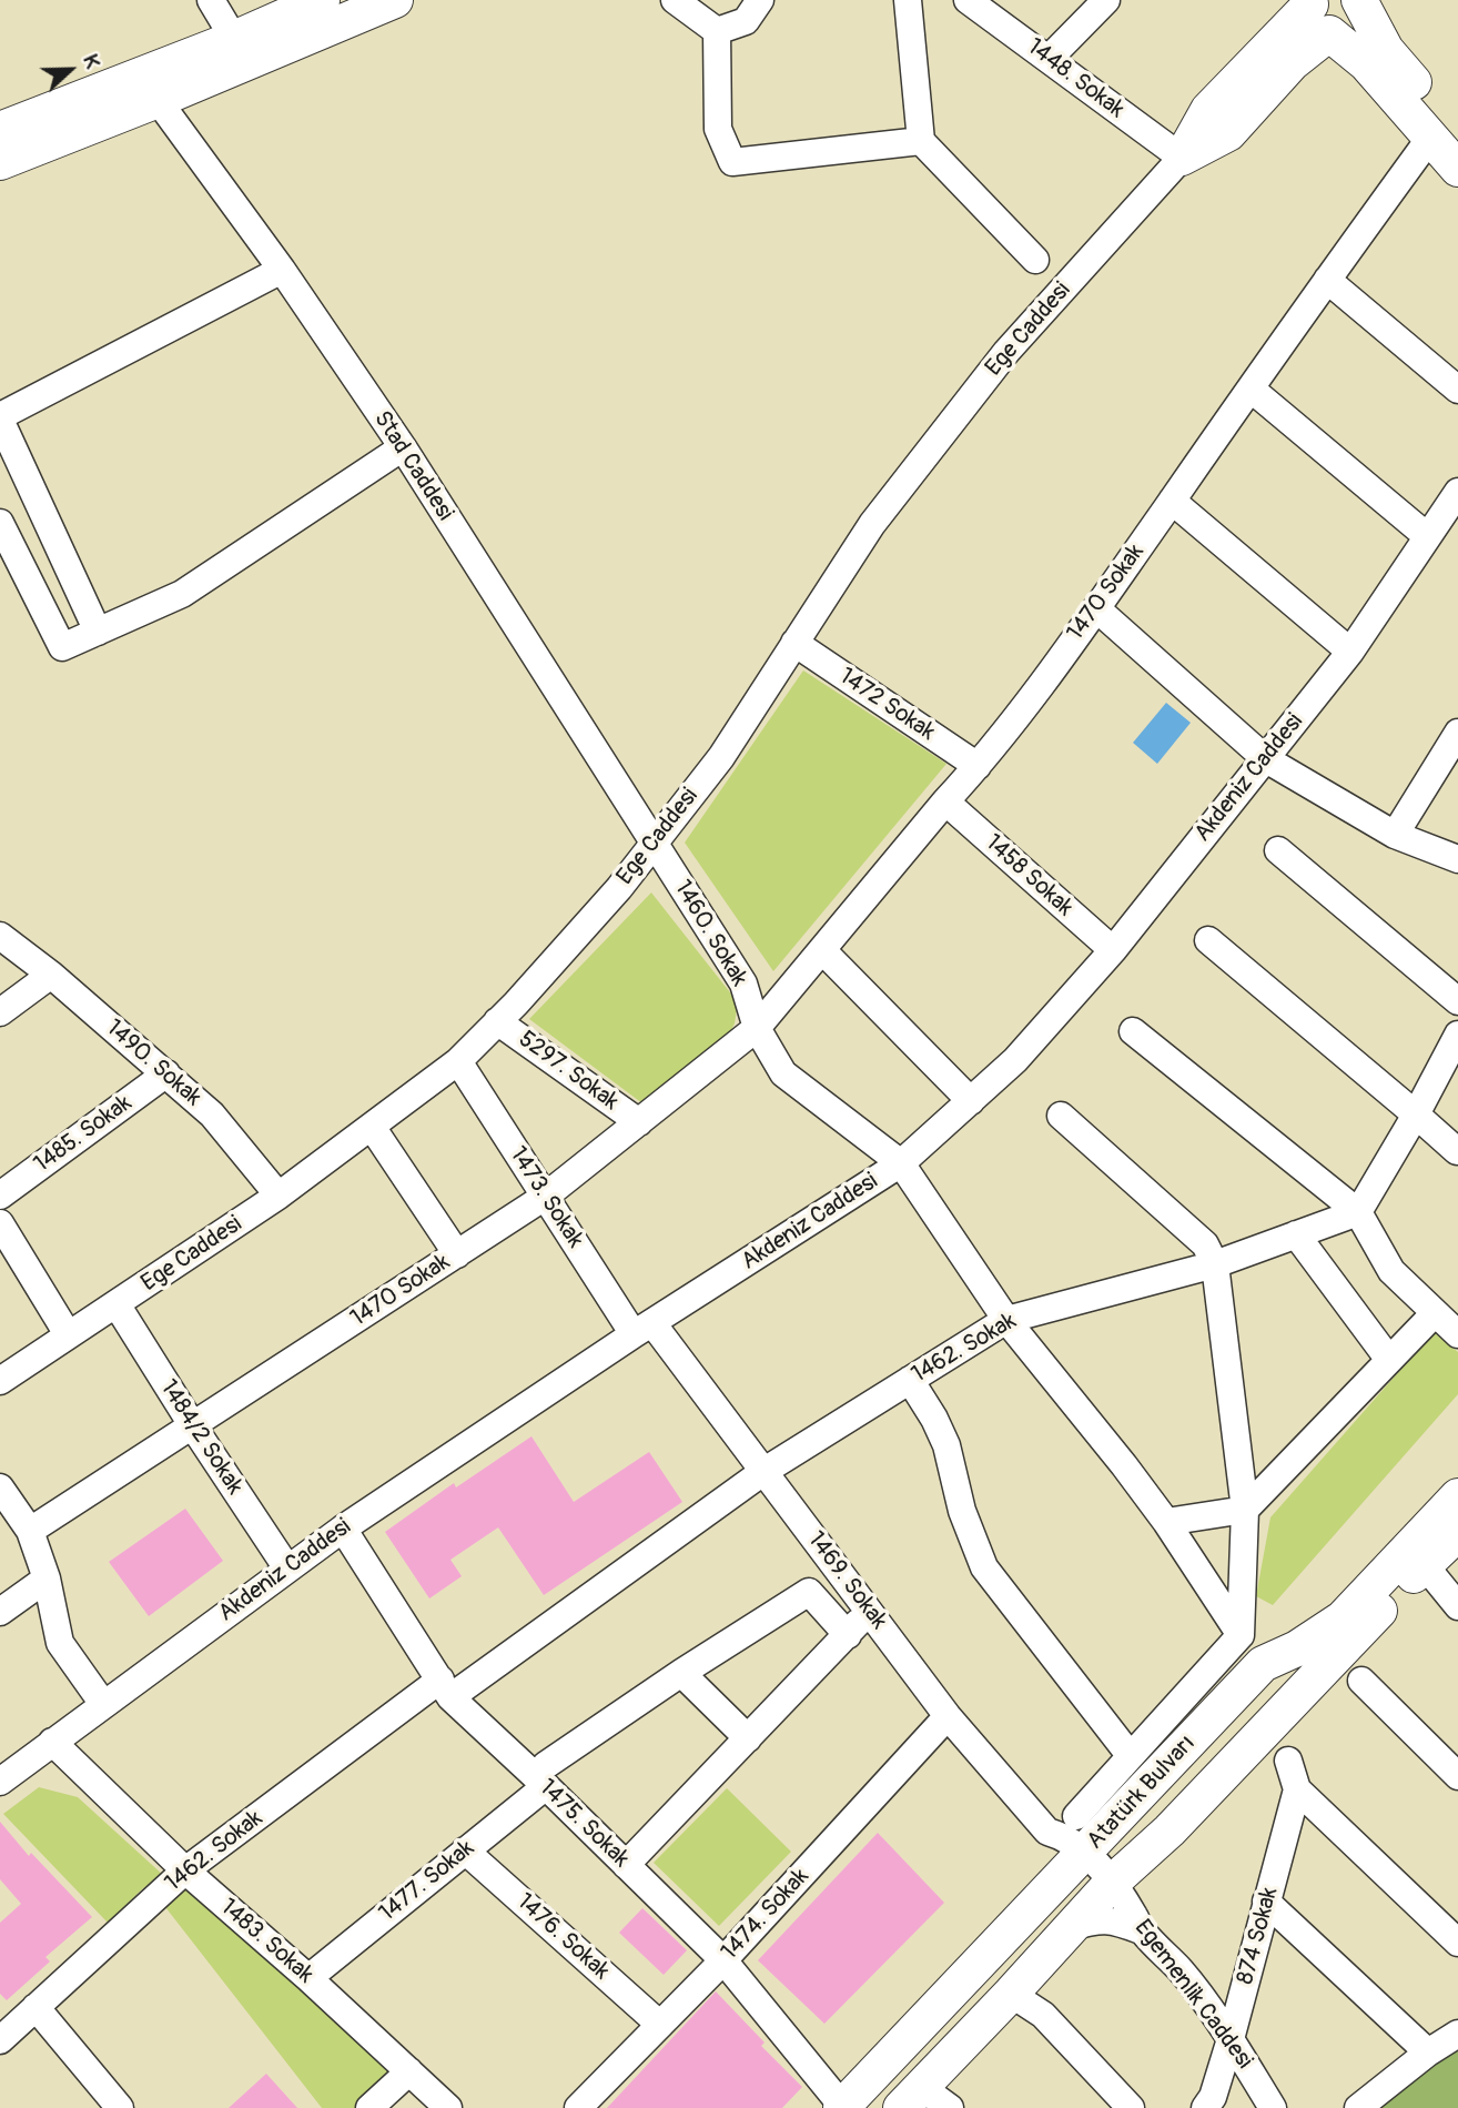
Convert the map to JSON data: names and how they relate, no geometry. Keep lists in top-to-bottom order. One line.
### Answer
{"streets":{"main road":["Ege Caddesi","Atatürk Bulvarı"],"street":["1448. Sokak","Stad Caddesi","1470 Sokak","1472 Sokak","Akdeniz Caddesi","1458 Sokak","1460. Sokak","1490. Sokak","5297. Sokak","1485. Sokak","1473. Sokak","1462. Sokak","1484/2 Sokak","1469. Sokak","1475. Sokak","1477. Sokak","1474. Sokak","874 Sokak","1476. Sokak","1483. Sokak","Egemenlik Caddesi"]},"crossings":[["1448. Sokak","Ege Caddesi"],["Ege Caddesi","Stad Caddesi"],["Ege Caddesi","1472 Sokak"],["Ege Caddesi","1460. Sokak"],["Ege Caddesi","1490. Sokak"],["Ege Caddesi","5297. Sokak"],["Ege Caddesi","1473. Sokak"],["Ege Caddesi","1484/2 Sokak"],["Stad Caddesi","1460. Sokak"],["1470 Sokak","1472 Sokak"],["1470 Sokak","1458 Sokak"],["1470 Sokak","1460. Sokak"],["1470 Sokak","5297. Sokak"],["1470 Sokak","1473. Sokak"],["1470 Sokak","1484/2 Sokak"],["Akdeniz Caddesi","1458 Sokak"],["Akdeniz Caddesi","1473. Sokak"],["Akdeniz Caddesi","1484/2 Sokak"],["Akdeniz Caddesi","1469. Sokak"],["Akdeniz Caddesi","1475. Sokak"],["Akdeniz Caddesi","1483. Sokak"],["1490. Sokak","1485. Sokak"],["1473. Sokak","1469. Sokak"],["1462. Sokak","1469. Sokak"],["1462. Sokak","1475. Sokak"],["1462. Sokak","1483. Sokak"],["1469. Sokak","Atatürk Bulvarı"],["1469. Sokak","1474. Sokak"],["1469. Sokak","Egemenlik Caddesi"],["Atatürk Bulvarı","1475. Sokak"],["Atatürk Bulvarı","Egemenlik Caddesi"],["1475. Sokak","1477. Sokak"],["1475. Sokak","1474. Sokak"],["1477. Sokak","1476. Sokak"],["1477. Sokak","1483. Sokak"],["1474. Sokak","1476. Sokak"],["874 Sokak","Egemenlik Caddesi"]],"north":"right"}
